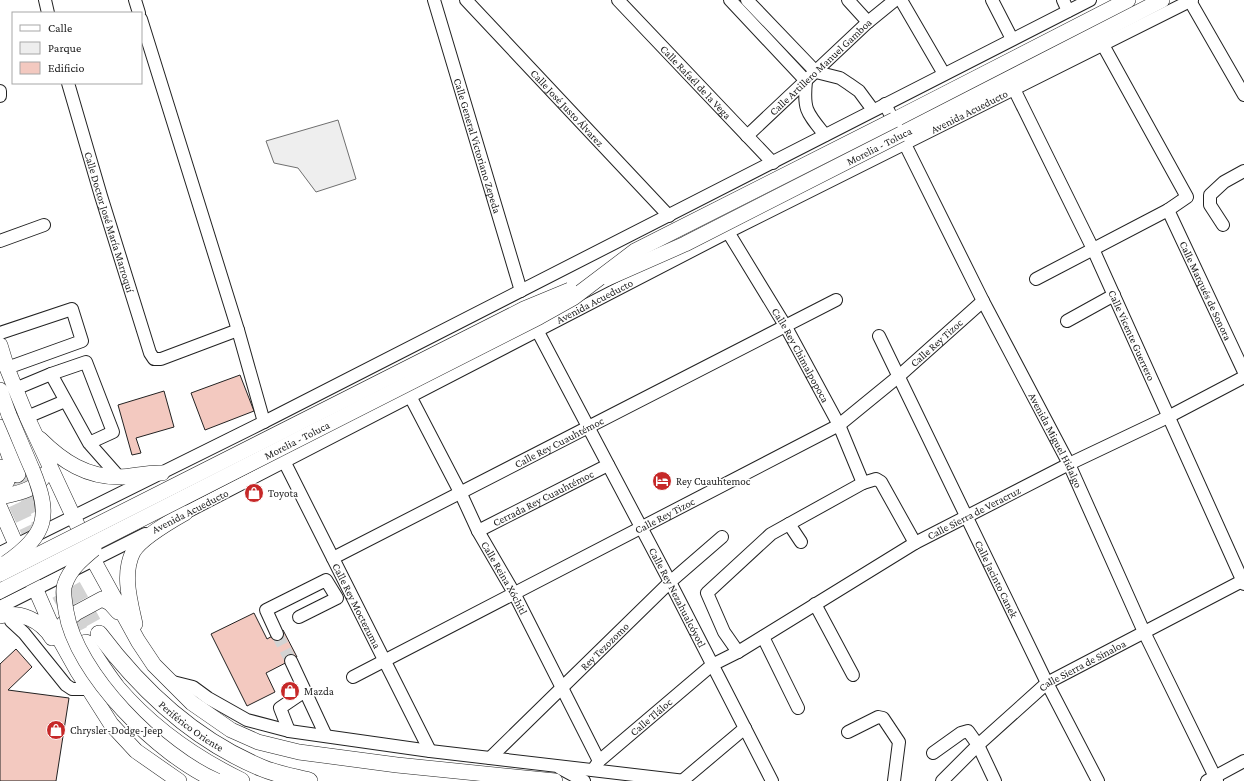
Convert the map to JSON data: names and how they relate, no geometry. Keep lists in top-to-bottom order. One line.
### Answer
{"streets":{"highway":["Periférico Oriente"],"main road":["Morelia - Toluca"],"street":["Calle Artillero Manuel Gamboa","Calle Rafaél de la Vega","Calle José Justo Álvarez","Avenida Acueducto","Calle General Victoriano Zepeda","Calle Doctor José María Marroquí","Calle Marqués de Sonora","Calle Vicente Guerrero","Calle Rey Tizoc","Calle Rey Chimalpopoca","Avenida Miguel Hidalgo","Calle Rey Cuauhtémoc","Cerrada Rey Cuauhtémoc","Calle Sierra de Veracruz","Calle Reina Xóchitl","Calle Jacinto Canek","Calle Rey Nezahualcóyotl","Calle Rey Moctezuma","Rey Tezozomo","Calle Sierra de Sinaloa","Calle Tláloc"]},"crossings":[["Calle Artillero Manuel Gamboa","Calle Rafaél de la Vega"],["Avenida Acueducto","Morelia - Toluca"],["Avenida Acueducto","Calle Vicente Guerrero"],["Avenida Acueducto","Calle Rey Chimalpopoca"],["Avenida Acueducto","Avenida Miguel Hidalgo"],["Avenida Acueducto","Calle Reina Xóchitl"],["Avenida Acueducto","Calle Rey Nezahualcóyotl"],["Avenida Acueducto","Calle Rey Moctezuma"],["Morelia - Toluca","Avenida Miguel Hidalgo"],["Calle Vicente Guerrero","Calle Sierra de Veracruz"],["Calle Vicente Guerrero","Calle Sierra de Sinaloa"],["Calle Rey Tizoc","Calle Rey Chimalpopoca"],["Calle Rey Tizoc","Avenida Miguel Hidalgo"],["Calle Rey Tizoc","Calle Reina Xóchitl"],["Calle Rey Tizoc","Calle Jacinto Canek"],["Calle Rey Tizoc","Calle Rey Nezahualcóyotl"],["Calle Rey Tizoc","Calle Rey Moctezuma"],["Calle Rey Chimalpopoca","Calle Rey Cuauhtémoc"],["Avenida Miguel Hidalgo","Calle Sierra de Veracruz"],["Avenida Miguel Hidalgo","Calle Sierra de Sinaloa"],["Calle Rey Cuauhtémoc","Calle Reina Xóchitl"],["Calle Rey Cuauhtémoc","Calle Rey Nezahualcóyotl"],["Calle Rey Cuauhtémoc","Calle Rey Moctezuma"],["Cerrada Rey Cuauhtémoc","Calle Reina Xóchitl"],["Cerrada Rey Cuauhtémoc","Calle Rey Nezahualcóyotl"],["Calle Sierra de Veracruz","Calle Jacinto Canek"],["Calle Sierra de Veracruz","Calle Rey Nezahualcóyotl"],["Calle Sierra de Veracruz","Calle Tláloc"],["Calle Reina Xóchitl","Rey Tezozomo"],["Calle Reina Xóchitl","Calle Tláloc"],["Calle Jacinto Canek","Calle Sierra de Sinaloa"],["Calle Rey Nezahualcóyotl","Rey Tezozomo"],["Calle Rey Nezahualcóyotl","Calle Tláloc"]],"places":{"hotel":["Rey Cuauhtemoc"],"shop":["Toyota","Mazda","Chrysler-Dodge-Jeep"]},"legend":["Calle","Parque","Edificio"]}
